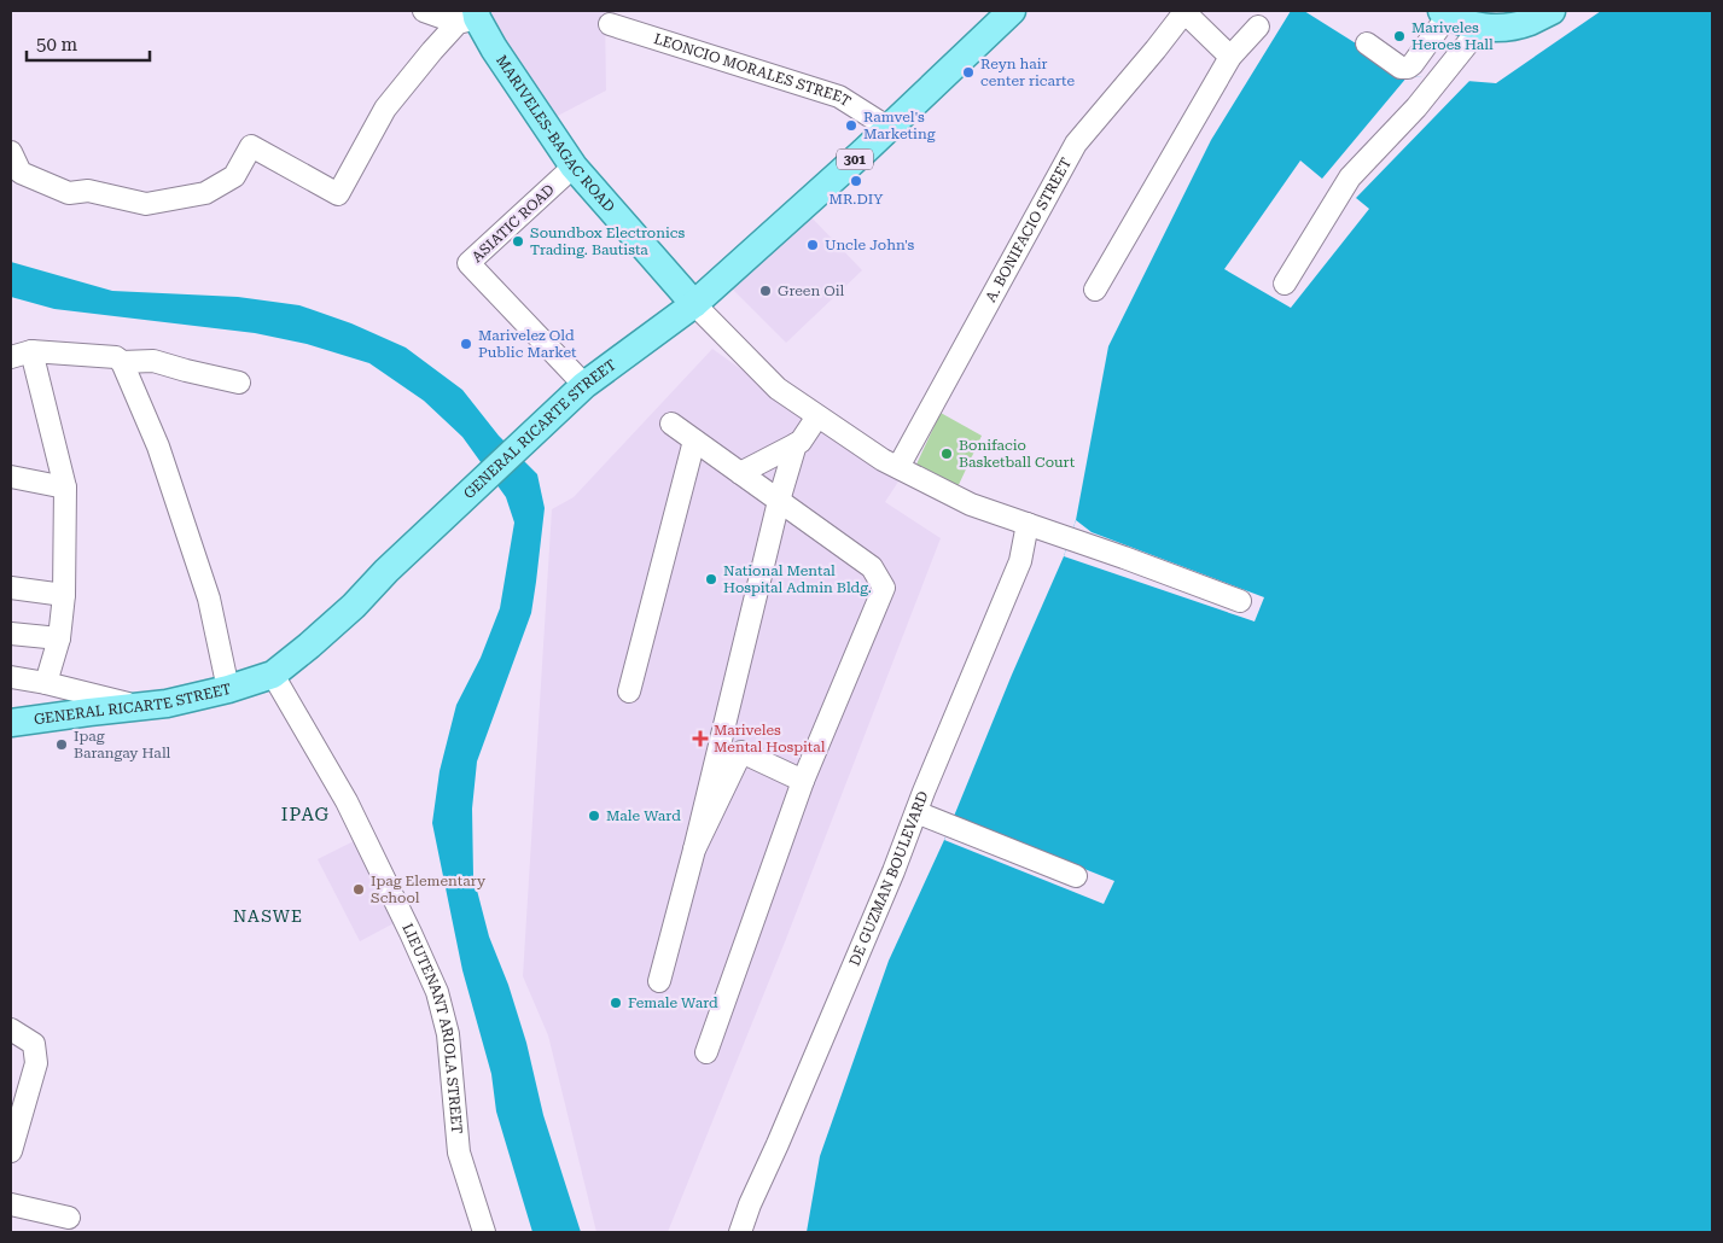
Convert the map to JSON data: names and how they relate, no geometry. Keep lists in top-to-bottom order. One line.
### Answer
{"streets":{"main road":["MARIVELES-BAGAC ROAD","301","GENERAL RICARTE STREET"],"street":["LEONCIO MORALES STREET","ASIATIC ROAD","A. BONIFACIO STREET","DE GUZMAN BOULEVARD","LIEUTENANT ARIOLA STREET"]},"crossings":[["LEONCIO MORALES STREET","GENERAL RICARTE STREET"],["MARIVELES-BAGAC ROAD","ASIATIC ROAD"],["MARIVELES-BAGAC ROAD","GENERAL RICARTE STREET"],["ASIATIC ROAD","GENERAL RICARTE STREET"],["GENERAL RICARTE STREET","LIEUTENANT ARIOLA STREET"]],"districts":["IPAG","NASWE"],"places":{"other":["Mariveles Heroes Hall","Reyn hair center ricarte","Ramvel's Marketing","MR.DIY","Soundbox Electronics Trading. Bautista","Uncle John's","Green Oil","Marivelez Old Public Market","Bonifacio Basketball Court","National Mental Hospital Admin Bldg.","Ipag Barangay Hall","Male Ward","Ipag Elementary School","Female Ward"],"health":["Mariveles Mental Hospital"]},"scale_bar":"50 m"}
